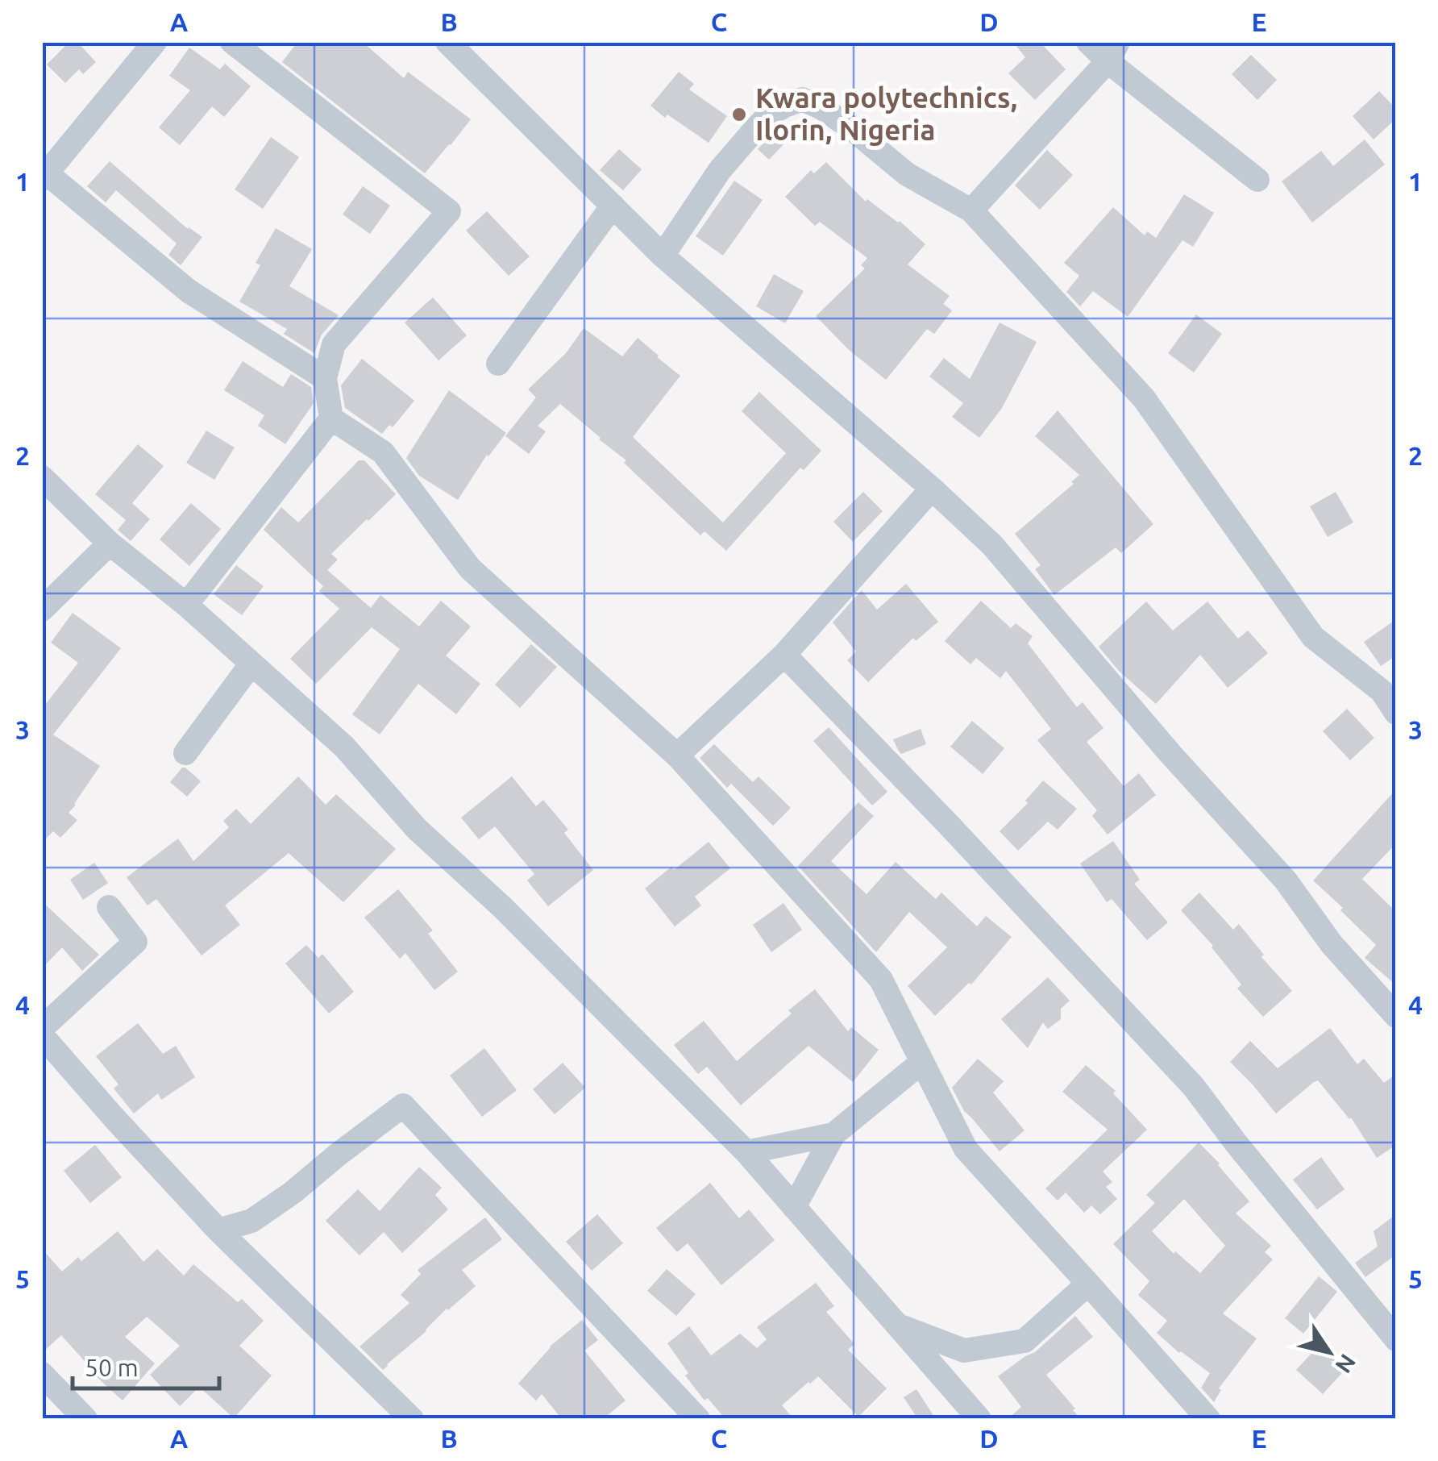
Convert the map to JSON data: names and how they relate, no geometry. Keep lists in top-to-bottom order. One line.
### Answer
{"places":["Kwara polytechnics, Ilorin, Nigeria"],"scale_bar":"50 m","north":"bottom right","grid":{"columns":["A","B","C","D","E"],"rows":["1","2","3","4","5"]}}
